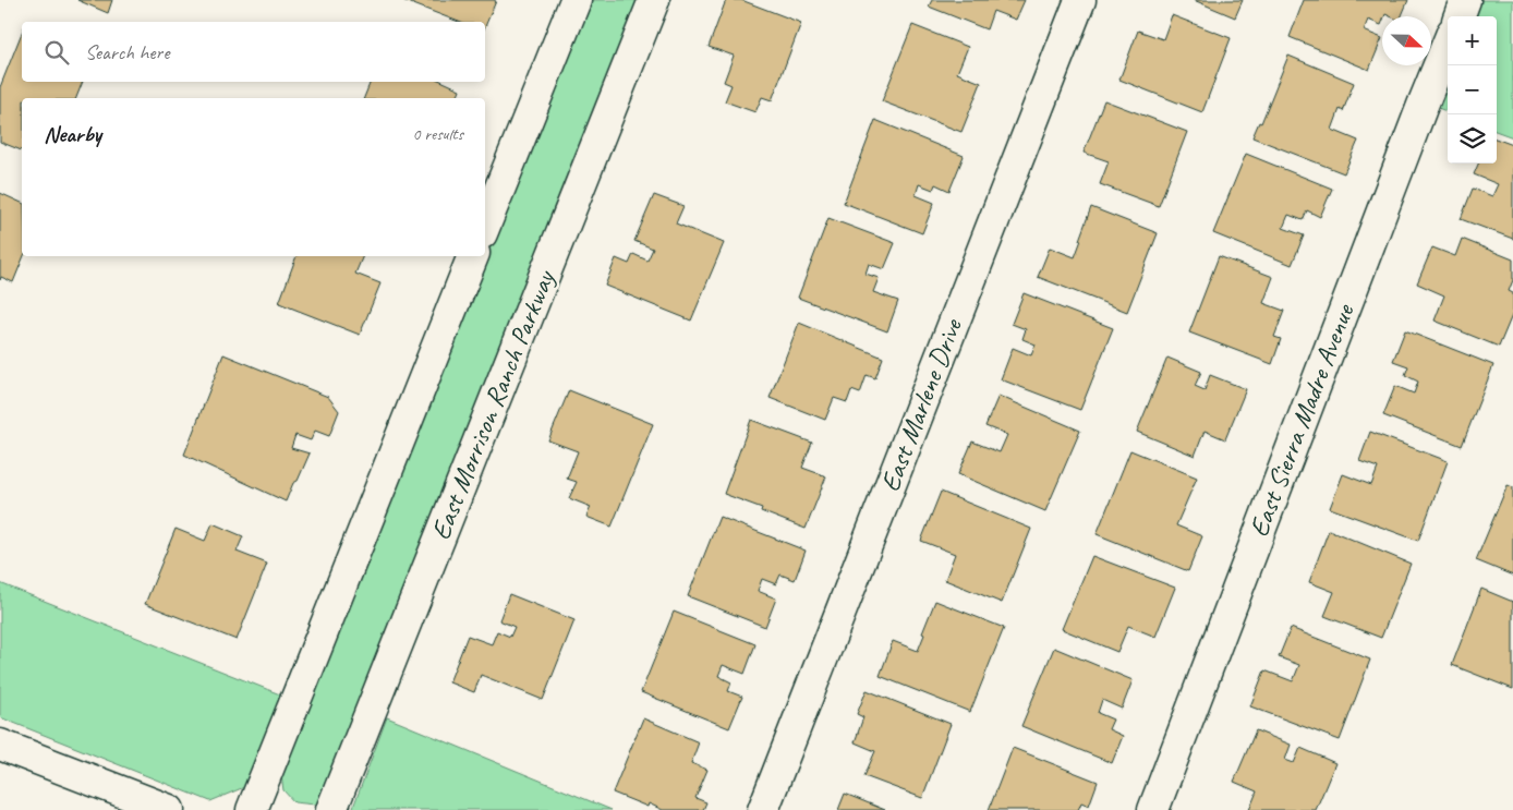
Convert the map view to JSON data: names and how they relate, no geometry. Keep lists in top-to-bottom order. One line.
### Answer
{"streets":{"street":["East Morrison Ranch Parkway","East Marlene Drive","East Sierra Madre Avenue"]},"north":"right","page":{"map_buttons":["+","−"],"search":"Search here","heading":["Nearby","0 results"]}}
